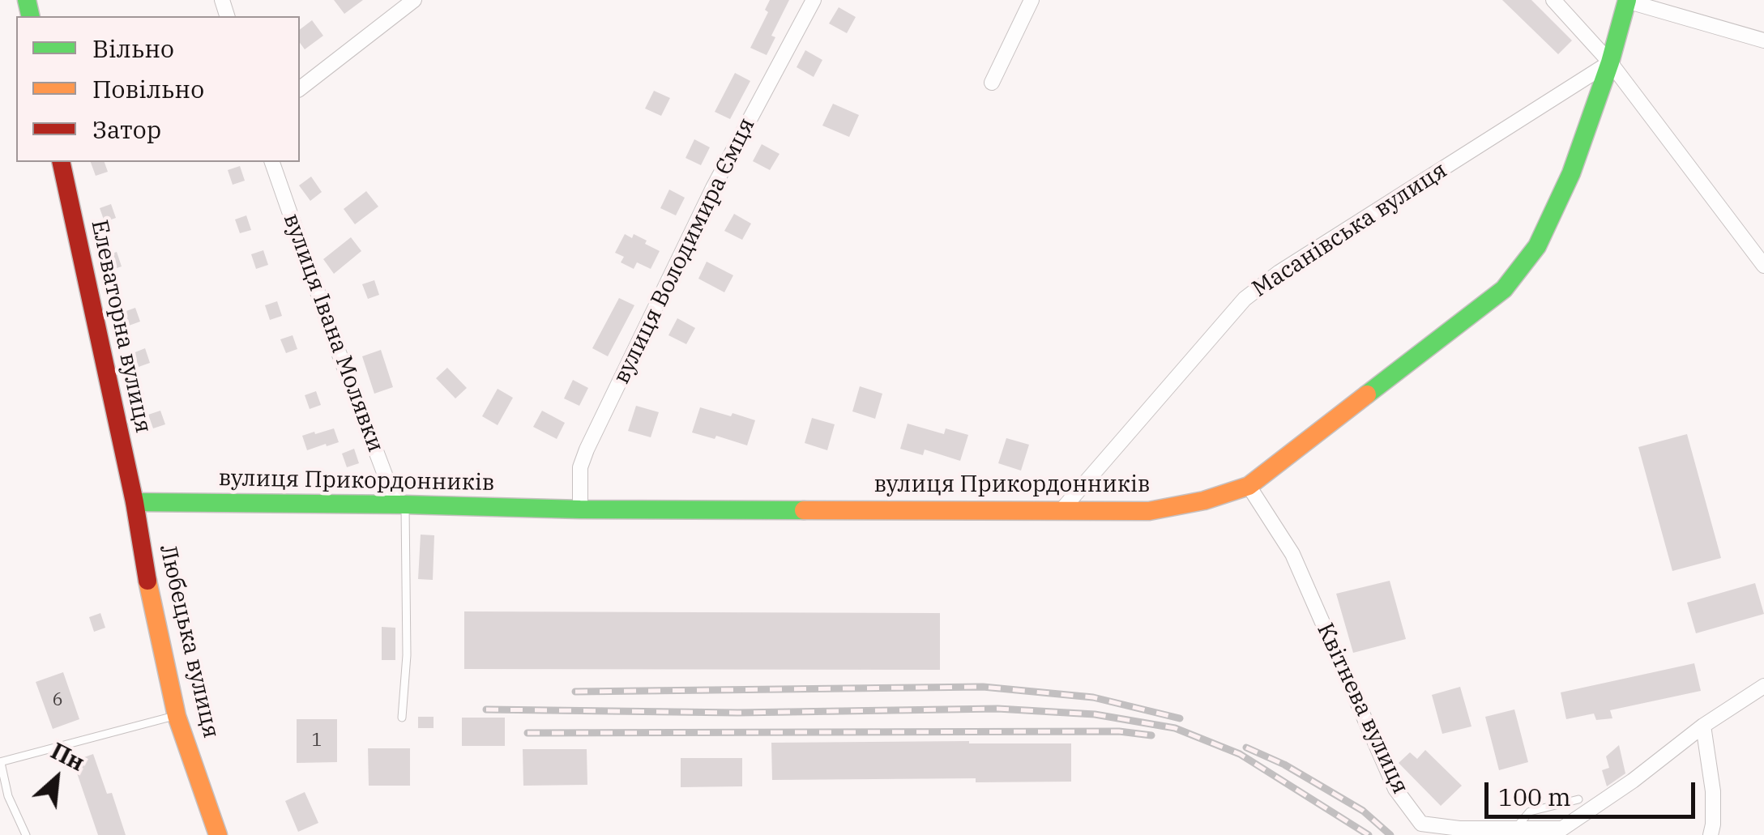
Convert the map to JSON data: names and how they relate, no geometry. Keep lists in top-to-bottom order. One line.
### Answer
{"streets":{"street":["Масанівська вулиця","вулиця Володимира Ємця","Елеваторна вулиця","вулиця Івана Молявки","вулиця Прикордонників","Любецька вулиця","Квітнева вулиця"]},"crossings":[["Масанівська вулиця","вулиця Прикордонників"],["вулиця Володимира Ємця","вулиця Прикордонників"],["Елеваторна вулиця","вулиця Прикордонників"],["Елеваторна вулиця","Любецька вулиця"],["вулиця Івана Молявки","вулиця Прикордонників"],["вулиця Прикордонників","Любецька вулиця"],["вулиця Прикордонників","Квітнева вулиця"]],"house_numbers":["6","1"],"legend":["Вільно","Повільно","Затор"],"scale_bar":"100 m","north":"top right"}
